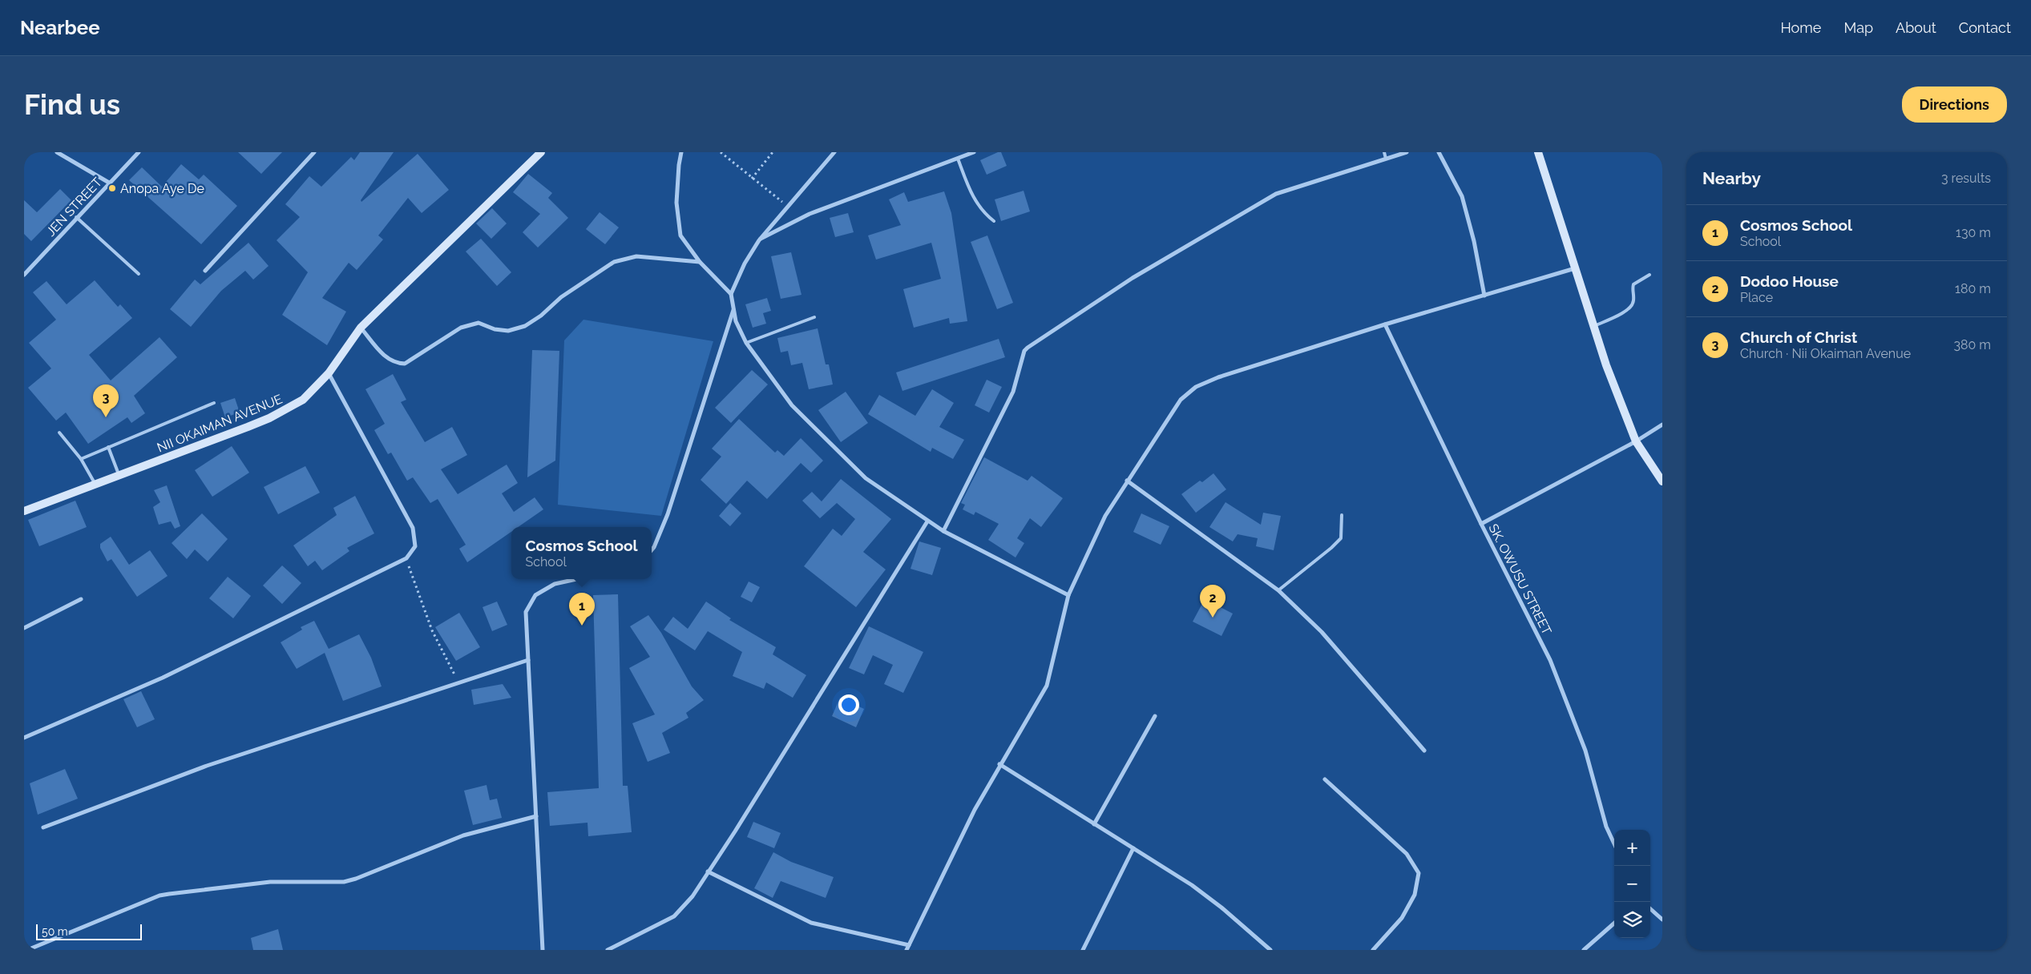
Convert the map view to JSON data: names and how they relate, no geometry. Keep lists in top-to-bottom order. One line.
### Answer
{"streets":{"street":["JEN STREET","NII OKAIMAN AVENUE","SK. OWUSU STREET"]},"places":["Anopa Aye De"],"scale_bar":"50 m","page":{"header":"Nearbee","nav":["Home","Map","About","Contact"],"buttons":"Directions","title":"Find us","heading":["Nearby","3 results"],"list":[{"mark":"1","name":"Cosmos School","note":"School","value":"130 m"},{"mark":"2","name":"Dodoo House","note":"Place","value":"180 m"},{"mark":"3","name":"Church of Christ","note":"Church · Nii Okaiman Avenue","value":"380 m"}],"pins":["3","2","1"],"popup":["Cosmos School","School"],"map_buttons":["+","−"],"scale":"50 m"}}
